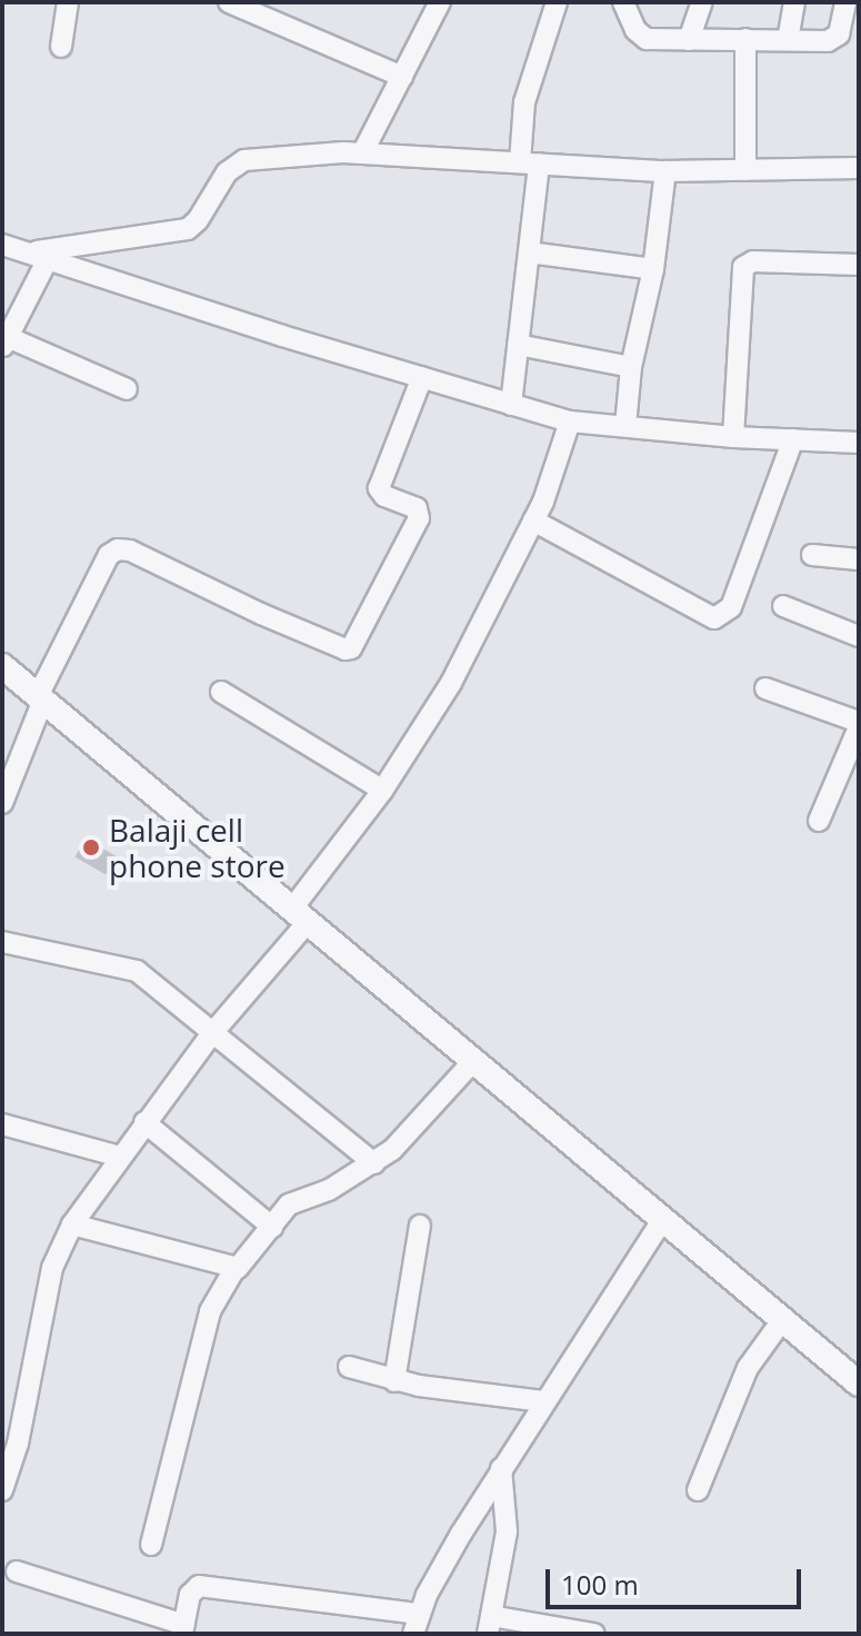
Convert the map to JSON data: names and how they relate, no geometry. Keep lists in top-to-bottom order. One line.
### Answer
{"places":["Balaji cell phone store"],"scale_bar":"100 m"}
